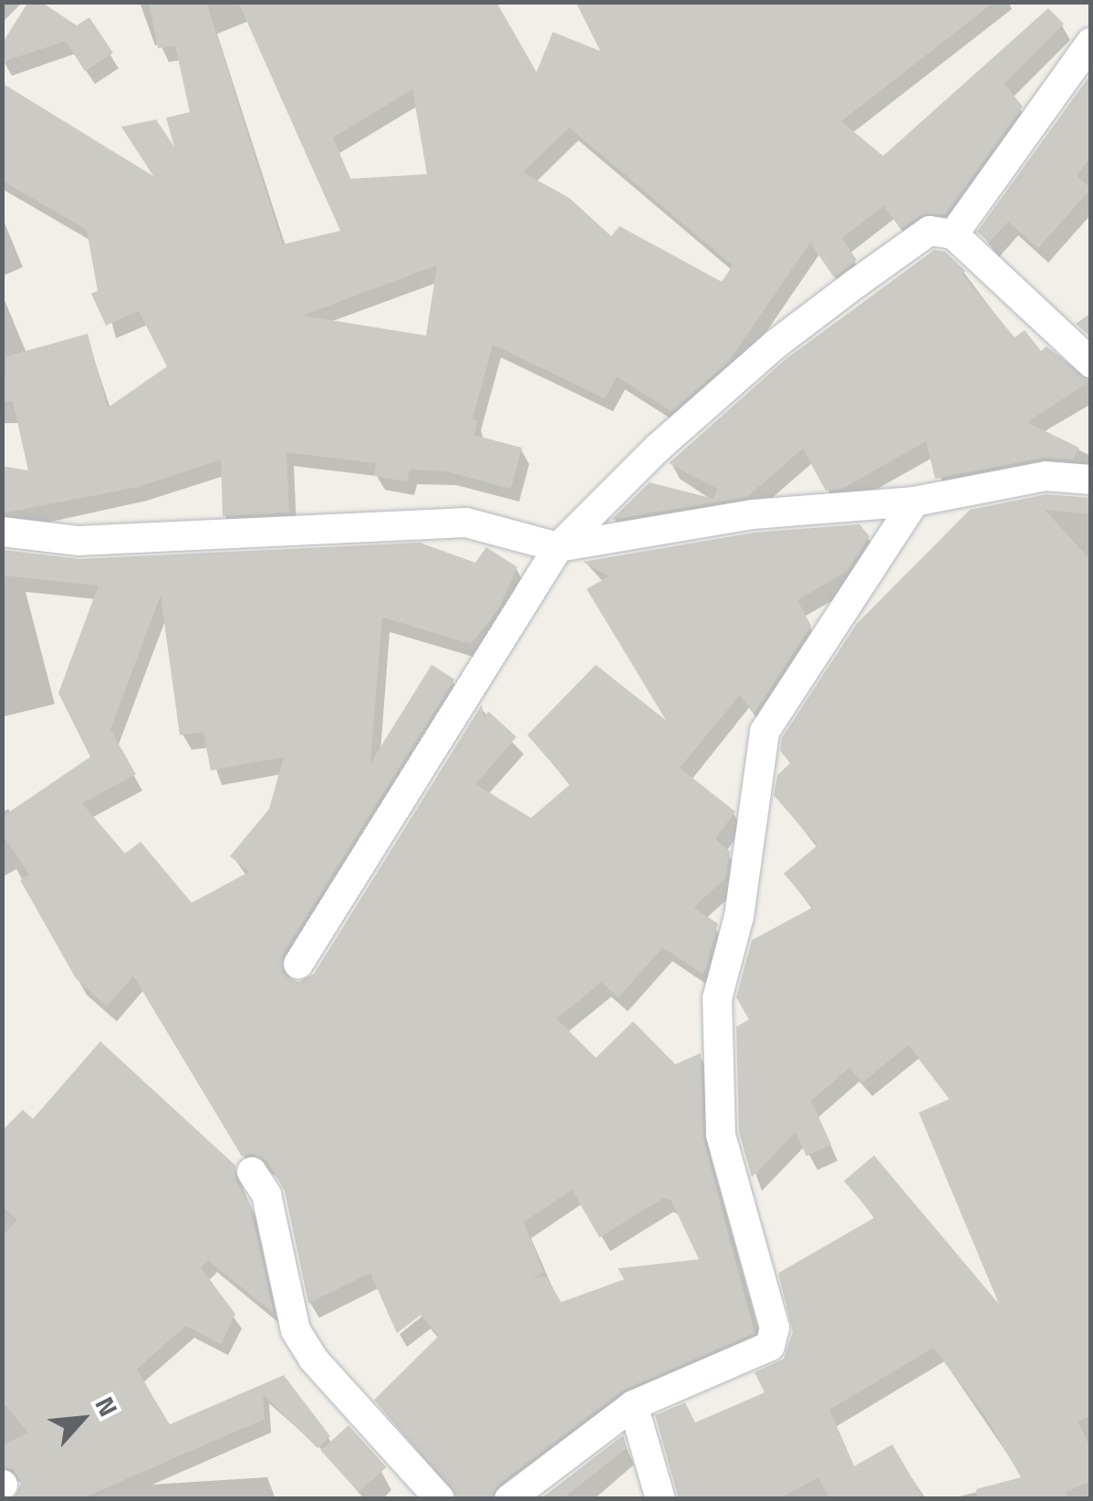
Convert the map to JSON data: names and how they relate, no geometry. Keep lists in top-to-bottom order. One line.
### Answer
{"north":"top right"}
